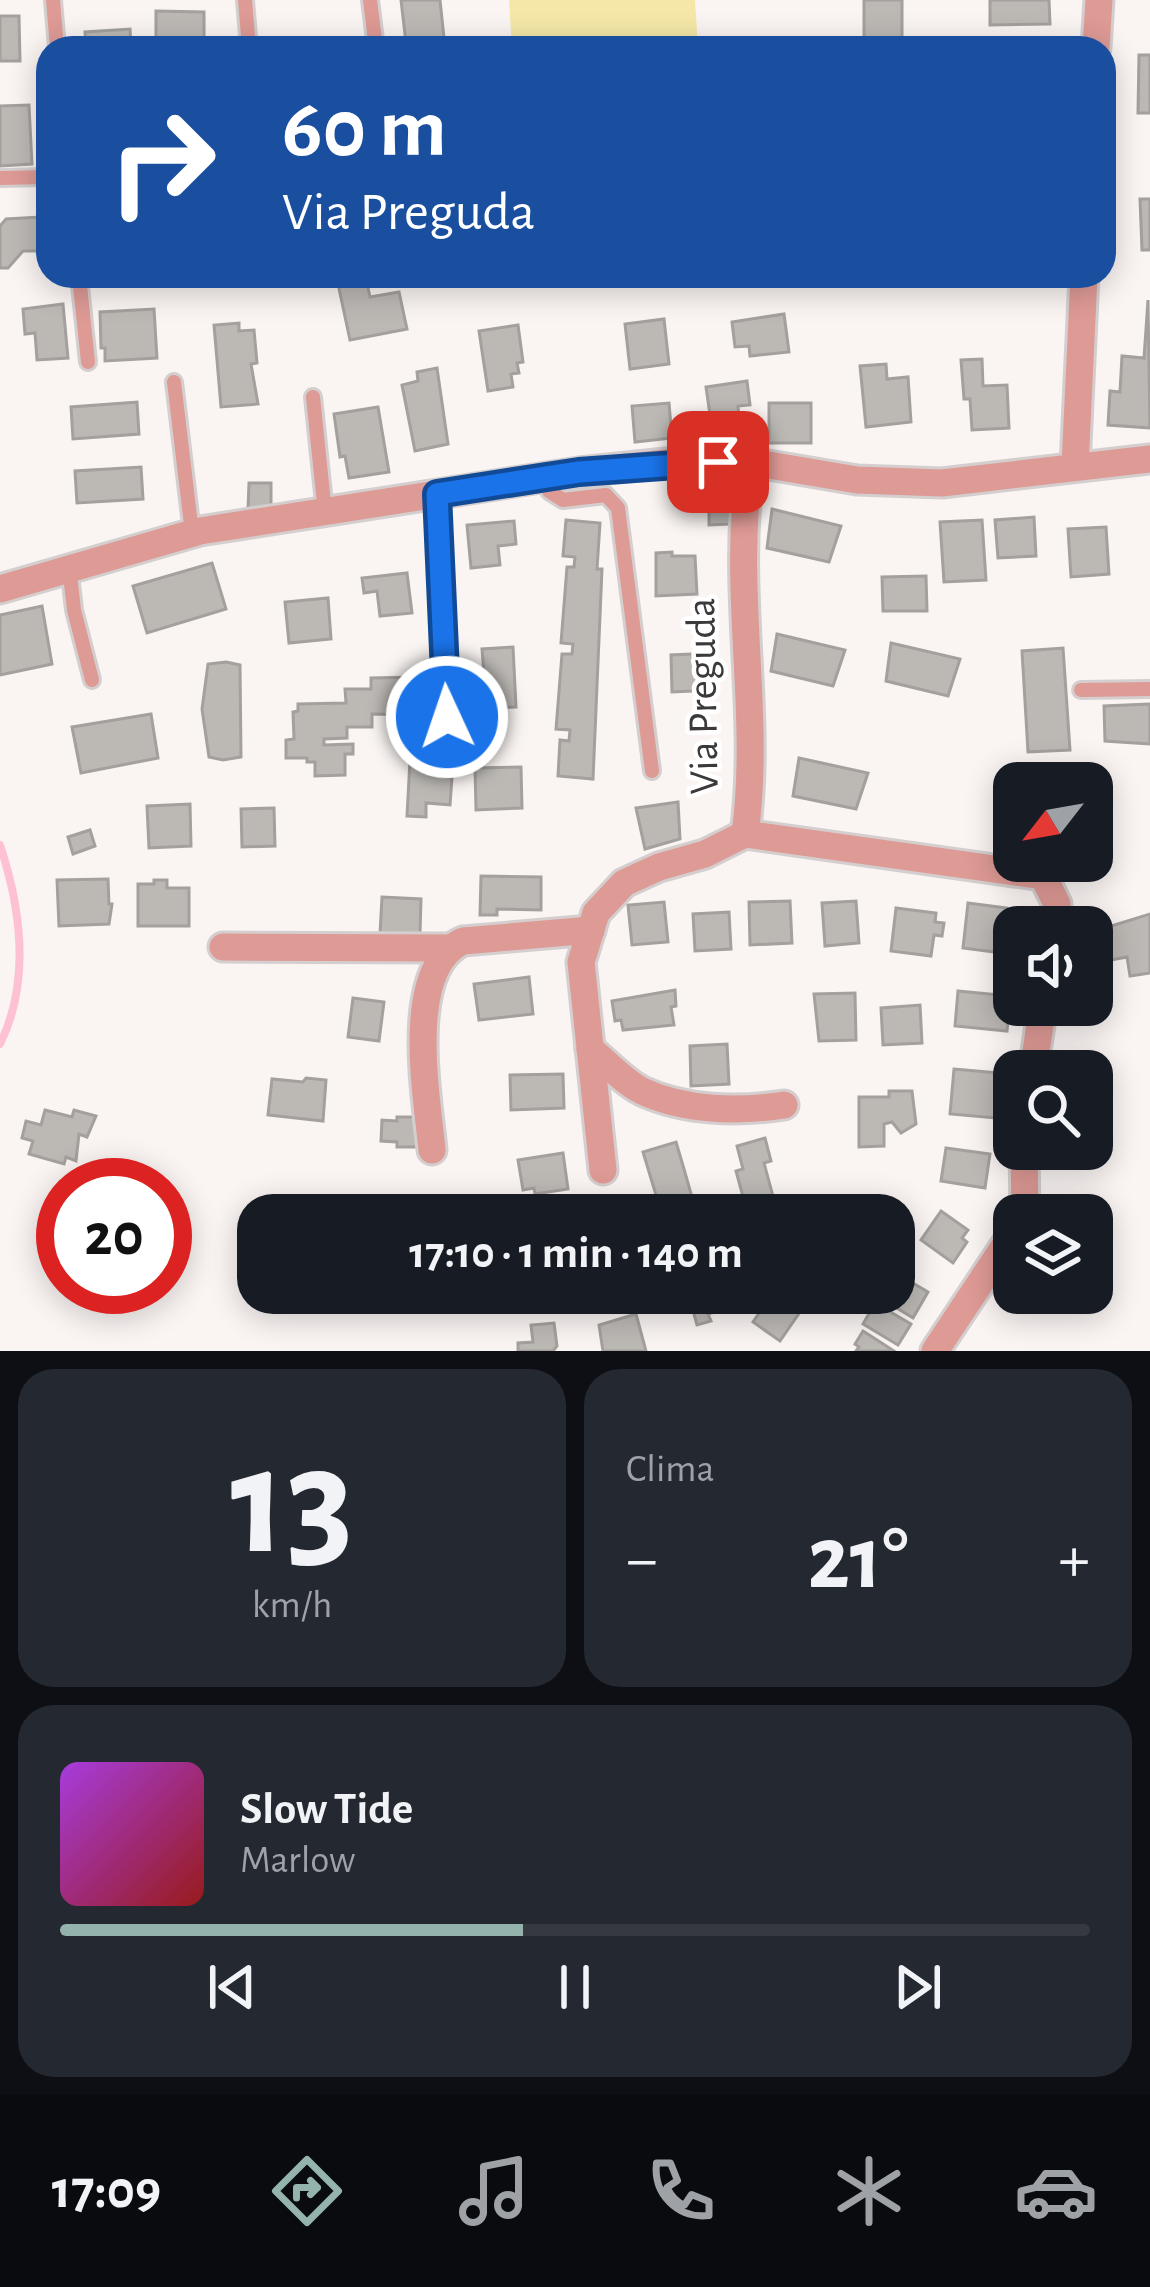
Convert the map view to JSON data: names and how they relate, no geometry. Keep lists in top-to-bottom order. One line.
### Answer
{"streets":{"street":["Via Preguda"]},"north":"bottom left","page":{"turn":["60 m","Via Preguda"],"limit":"20","trip":"17:10 · 1 min · 140 m","tile":[["13","km/h"],"Clima"],"heat":["−","21°","+"],"song":["Slow Tide","Marlow"],"tabs":"17:09"}}
